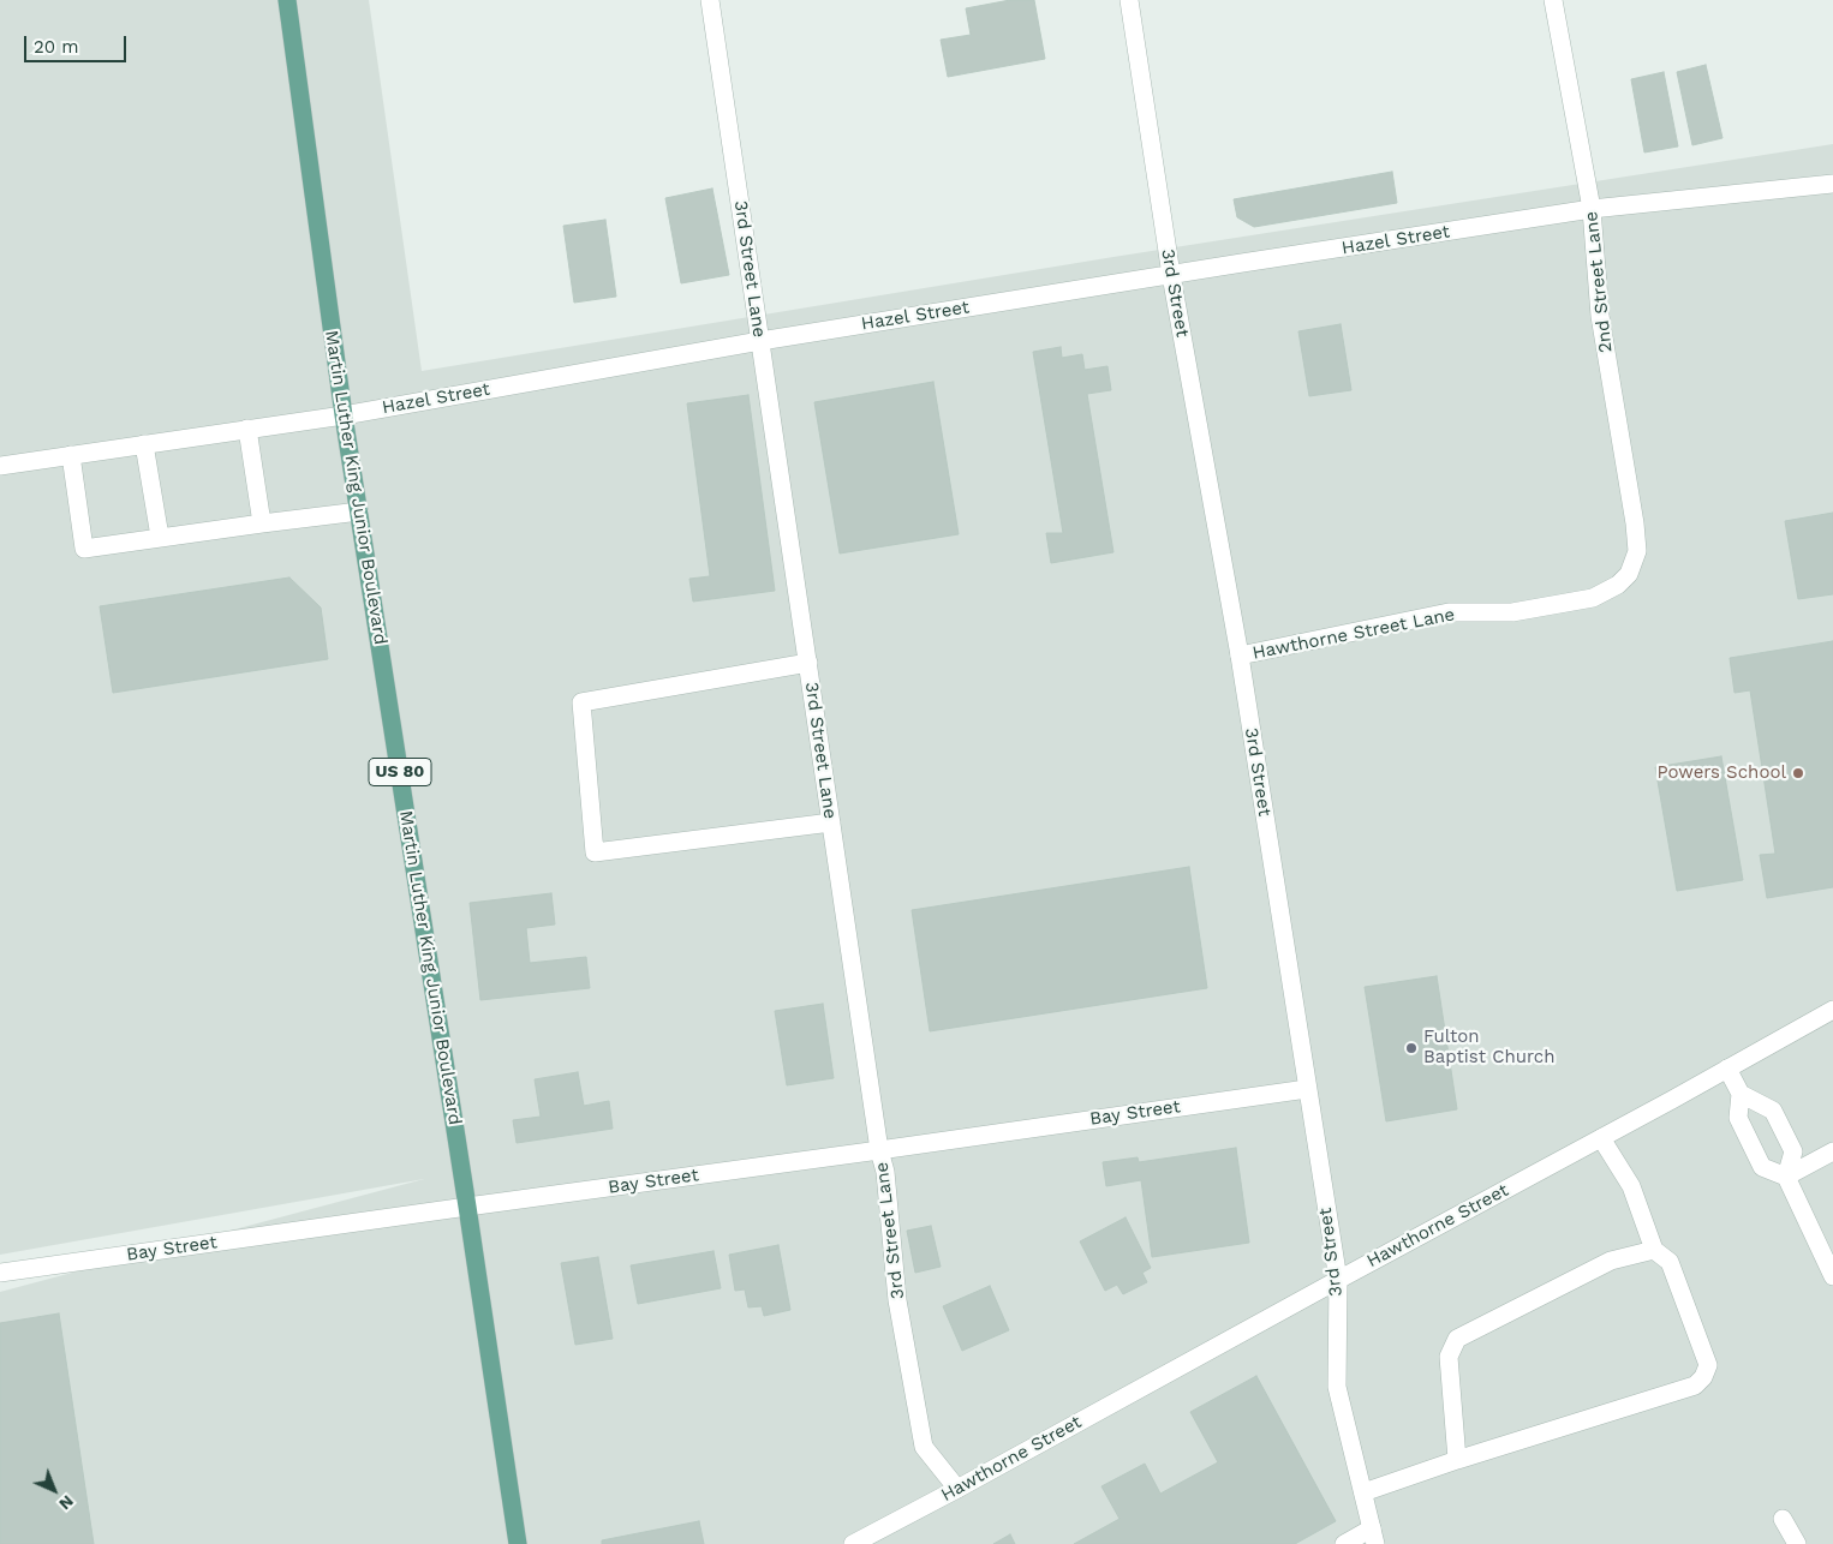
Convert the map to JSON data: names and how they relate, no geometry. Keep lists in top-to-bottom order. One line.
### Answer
{"streets":{"main road":["Martin Luther King Junior Boulevard","US 80"],"street":["Hazel Street","3rd Street Lane","2nd Street Lane","3rd Street","Hawthorne Street Lane","Bay Street","Hawthorne Street"]},"crossings":[["Hazel Street","3rd Street Lane"],["Hazel Street","2nd Street Lane"],["Hazel Street","3rd Street"],["Hazel Street","Martin Luther King Junior Boulevard"],["3rd Street Lane","Bay Street"],["3rd Street Lane","Hawthorne Street"],["2nd Street Lane","Hawthorne Street Lane"],["3rd Street","Hawthorne Street Lane"],["3rd Street","Bay Street"],["3rd Street","Hawthorne Street"],["Martin Luther King Junior Boulevard","Bay Street"]],"places":["Powers School","Fulton Baptist Church"],"scale_bar":"20 m","north":"bottom right"}
